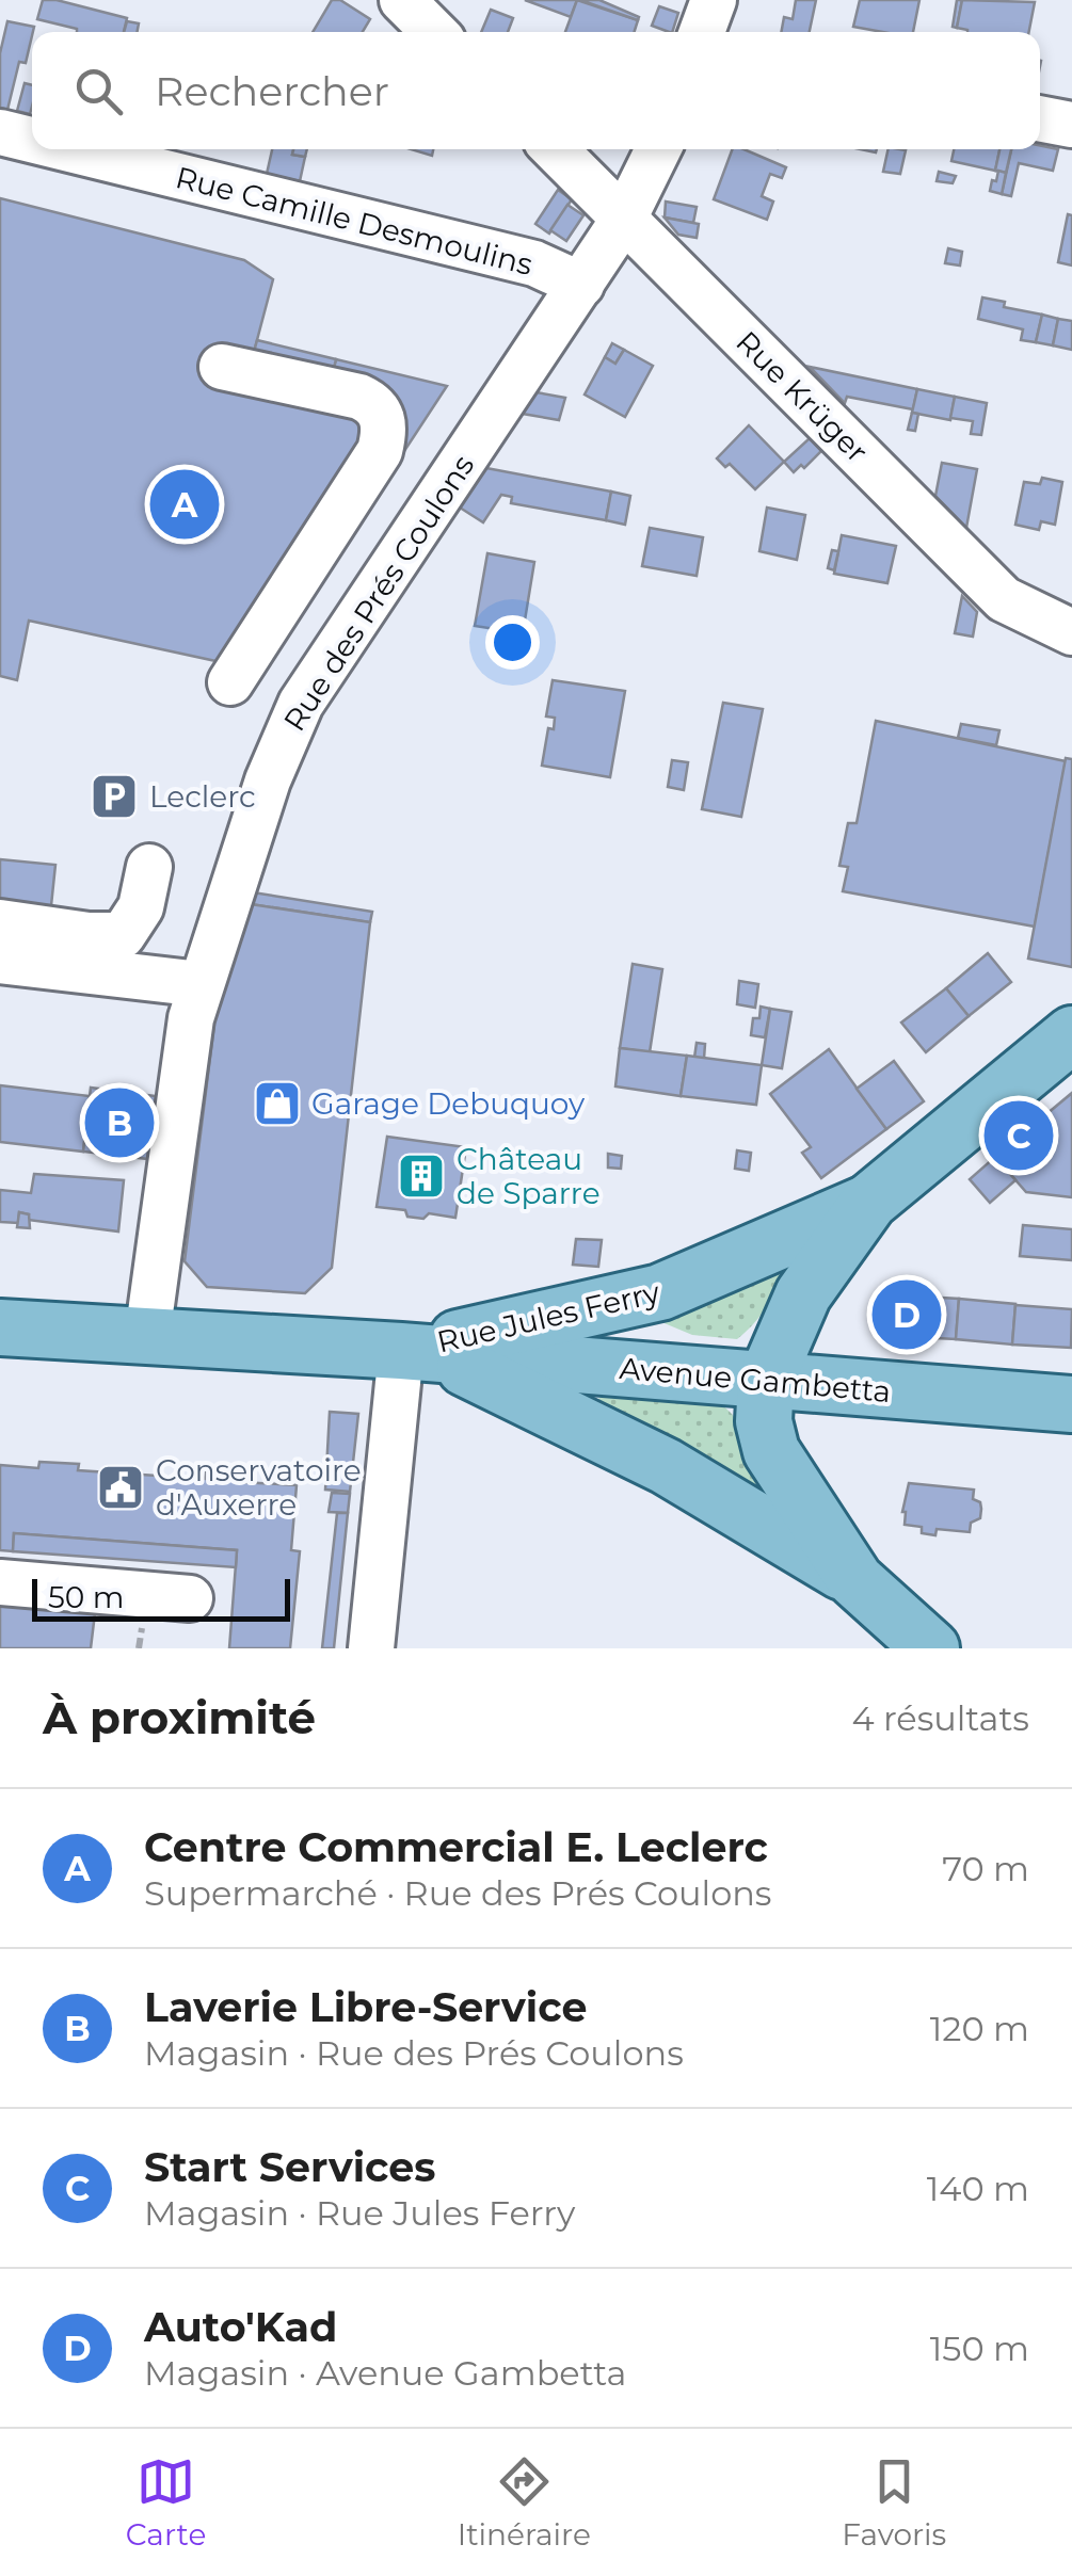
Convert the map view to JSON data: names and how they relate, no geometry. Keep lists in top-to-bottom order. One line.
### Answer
{"streets":{"main road":["Rue Jules Ferry","Avenue Gambetta"],"street":["Rue Camille Desmoulins","Rue Krüger","Rue des Prés Coulons"]},"crossings":[["Rue Camille Desmoulins","Rue des Prés Coulons"],["Rue Krüger","Rue des Prés Coulons"],["Rue des Prés Coulons","Avenue Gambetta"],["Rue Jules Ferry","Avenue Gambetta"]],"places":{"parking":["Leclerc"],"shop":["Garage Debuquoy"],"building":["Château de Sparre"],"public building":["Conservatoire d'Auxerre"]},"scale_bar":"50 m","page":{"search":"Rechercher","pins":["A","B","C","D"],"scale":"50 m","heading":["À proximité","4 résultats"],"list":[{"mark":"A","name":"Centre Commercial E. Leclerc","note":"Supermarché · Rue des Prés Coulons","value":"70 m"},{"mark":"B","name":"Laverie Libre-Service","note":"Magasin · Rue des Prés Coulons","value":"120 m"},{"mark":"C","name":"Start Services","note":"Magasin · Rue Jules Ferry","value":"140 m"},{"mark":"D","name":"Auto'Kad","note":"Magasin · Avenue Gambetta","value":"150 m"}],"nav":["Carte","Itinéraire","Favoris"]}}
